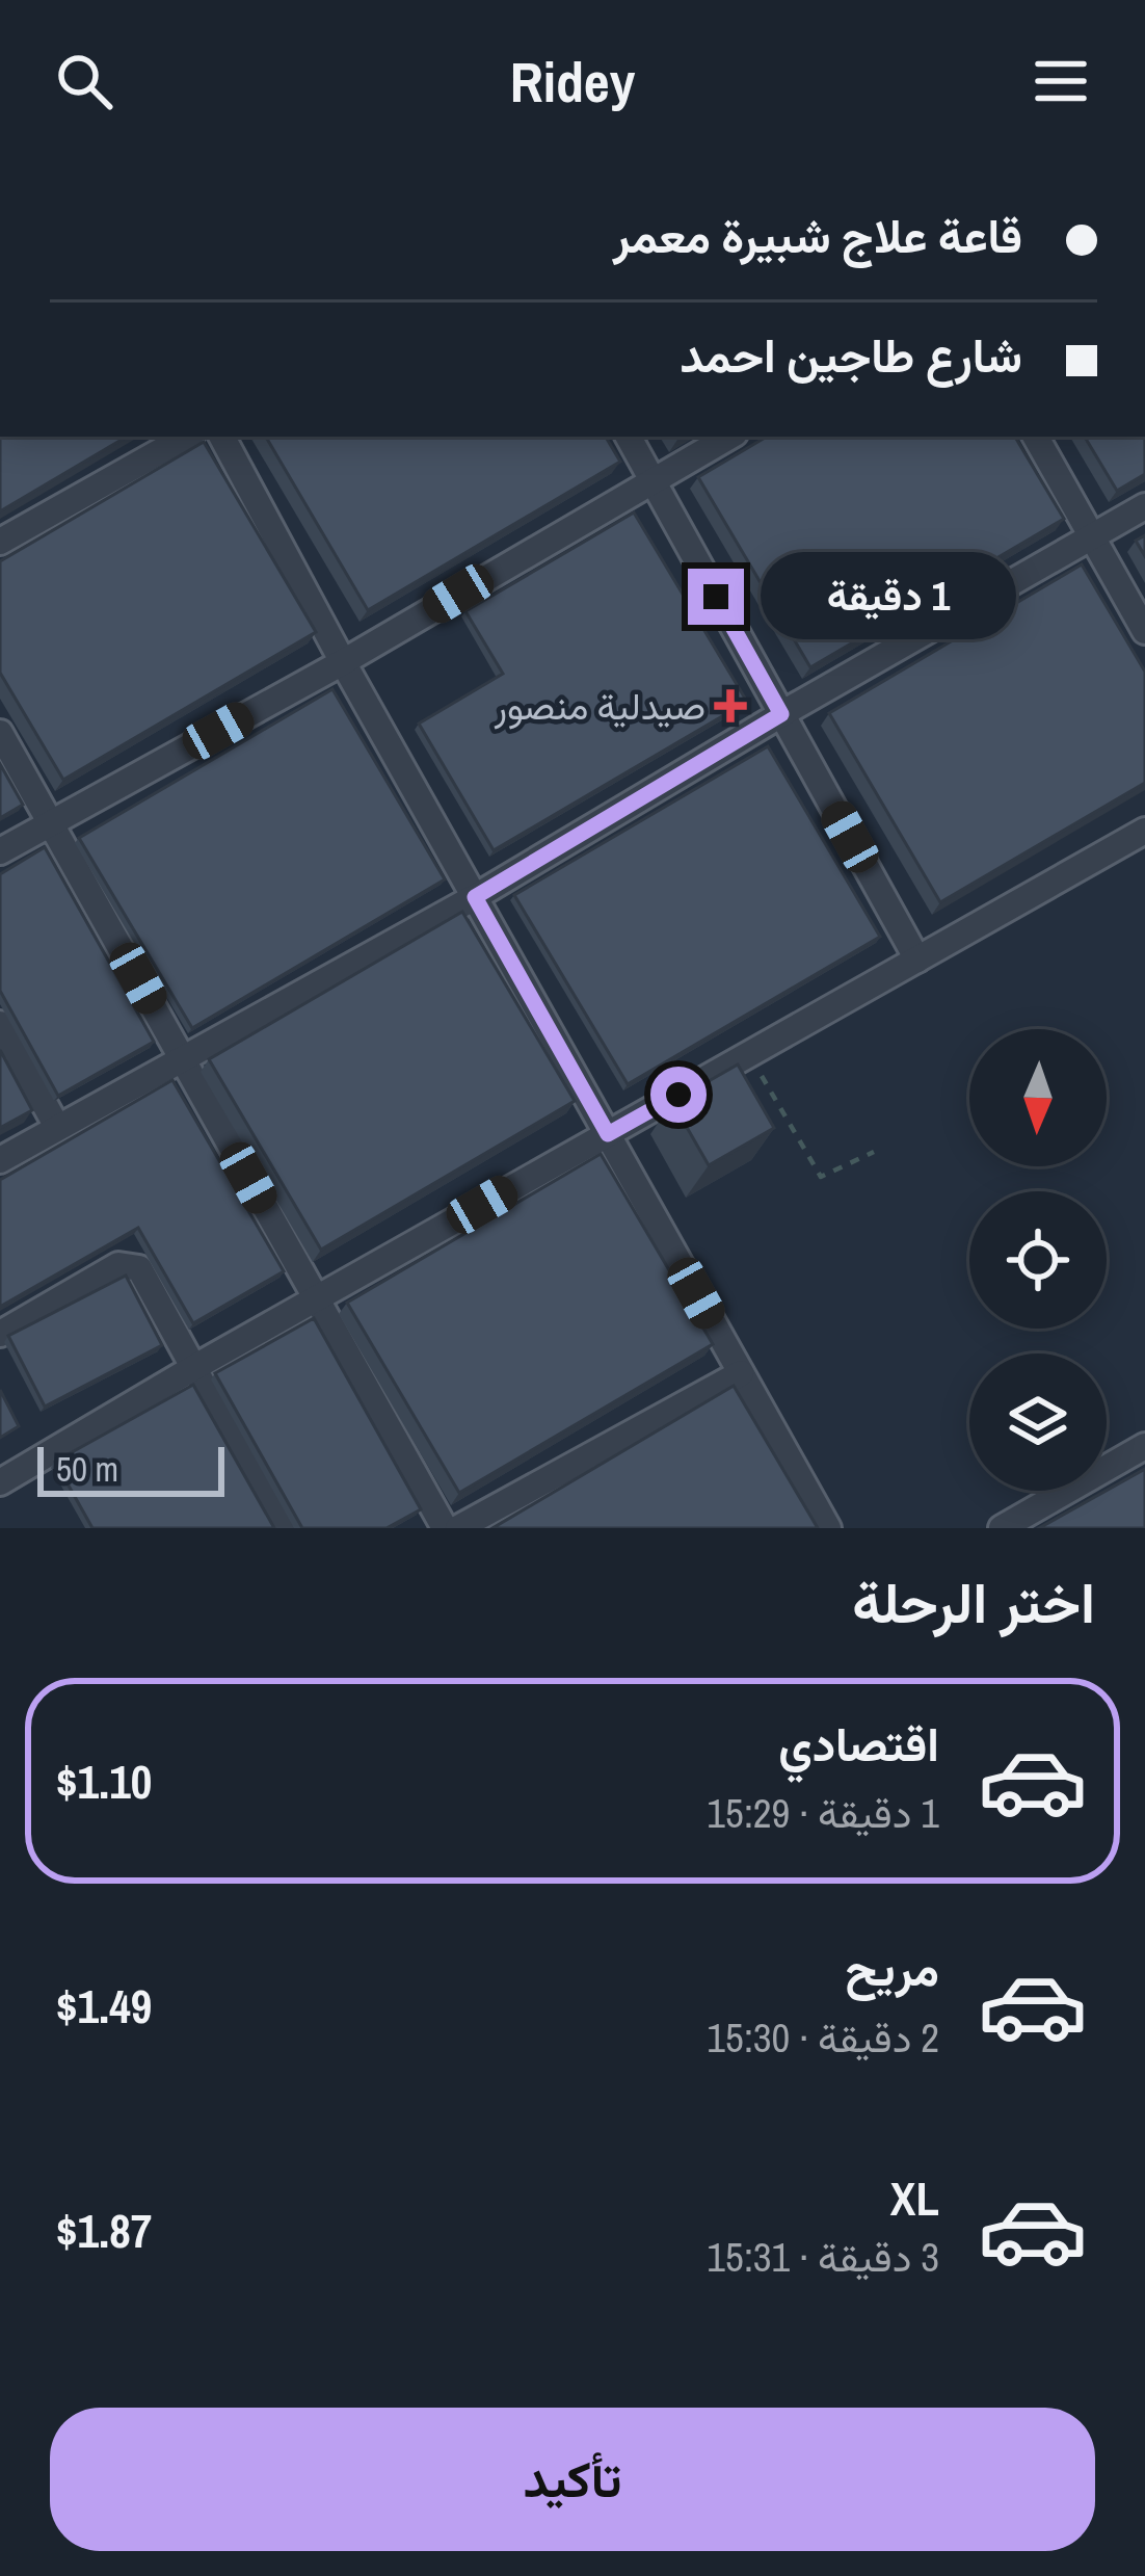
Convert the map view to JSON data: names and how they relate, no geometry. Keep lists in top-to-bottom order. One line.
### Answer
{"places":{"health":["صيدلية منصور"]},"scale_bar":"50 m","north":"bottom","page":{"header":"Ridey","banner":["قاعة علاج شبيرة معمر","شارع طاجين احمد"],"bubble":"1 دقيقة","scale":"50 m","heading":"اختر الرحلة","list":[{"name":"اقتصادي","note":"1 دقيقة · 15:29","value":"$1.10"},{"name":"مريح","note":"2 دقيقة · 15:30","value":"$1.49"},{"name":"XL","note":"3 دقيقة · 15:31","value":"$1.87"}],"buttons":"تأكيد"}}
